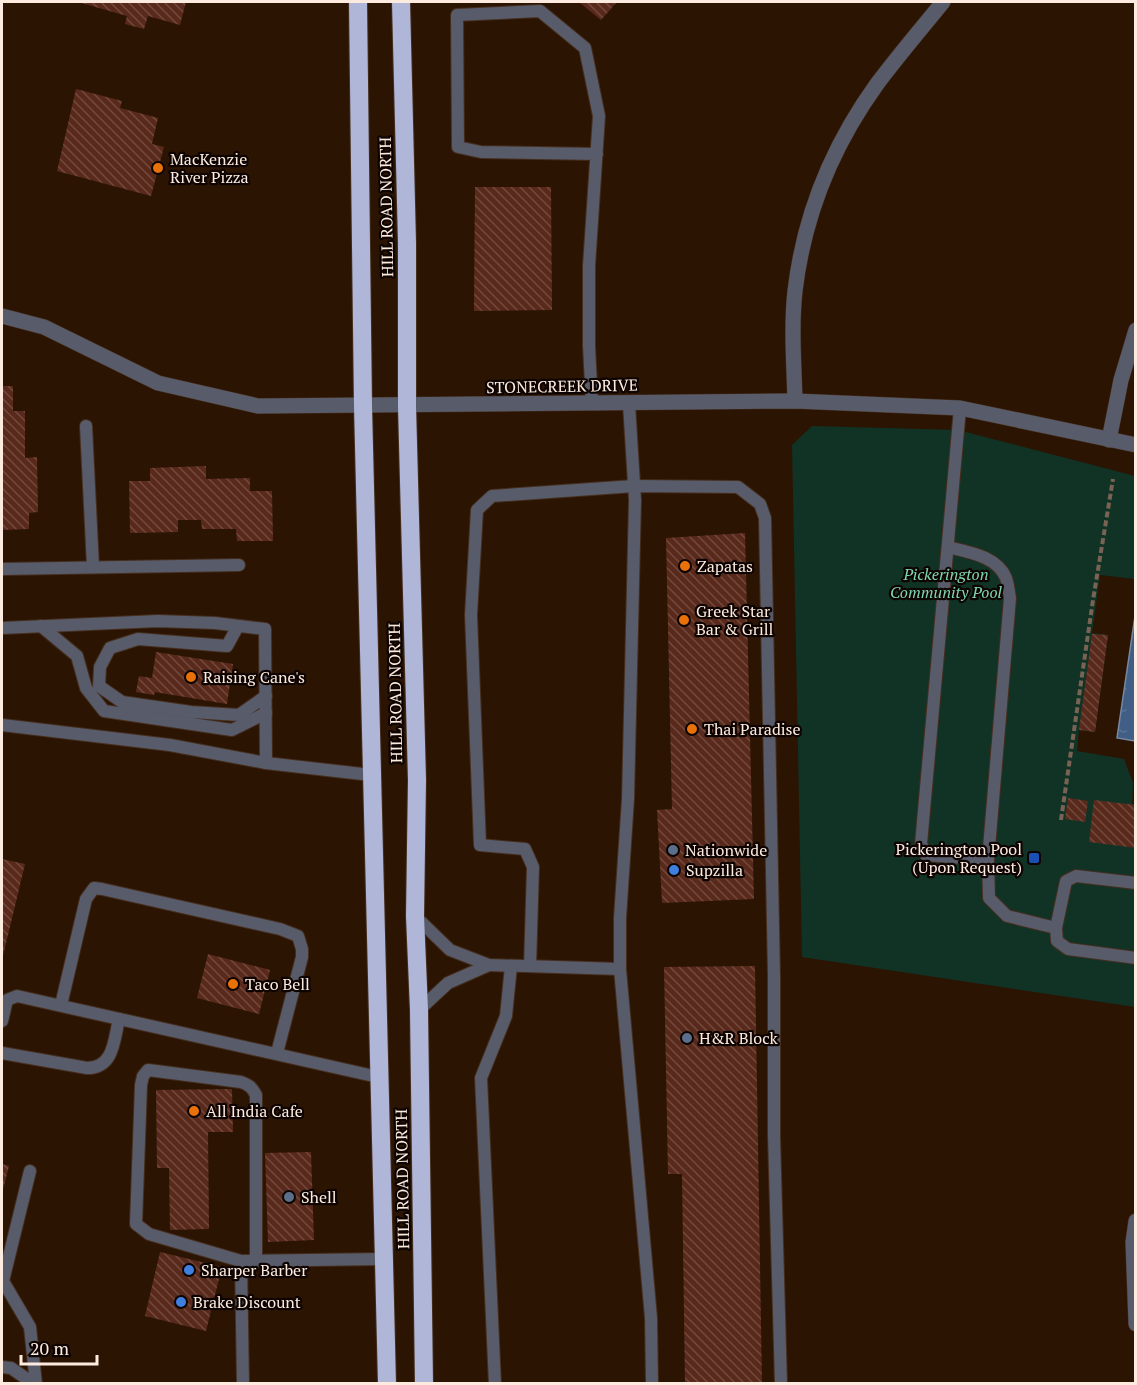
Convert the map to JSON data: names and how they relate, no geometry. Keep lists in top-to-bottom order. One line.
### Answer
{"streets":{"highway":["HILL ROAD NORTH"],"street":["STONECREEK DRIVE"]},"crossings":[["HILL ROAD NORTH","STONECREEK DRIVE"]],"parks":["Pickerington Community Pool"],"places":{"other":["MacKenzie River Pizza","Zapatas","Greek Star Bar & Grill","Raising Cane's","Thai Paradise","Nationwide","Supzilla","Taco Bell","H&R Block","All India Cafe","Shell","Sharper Barber","Brake Discount"],"transit":["Pickerington Pool (Upon Request)"]},"scale_bar":"20 m"}
